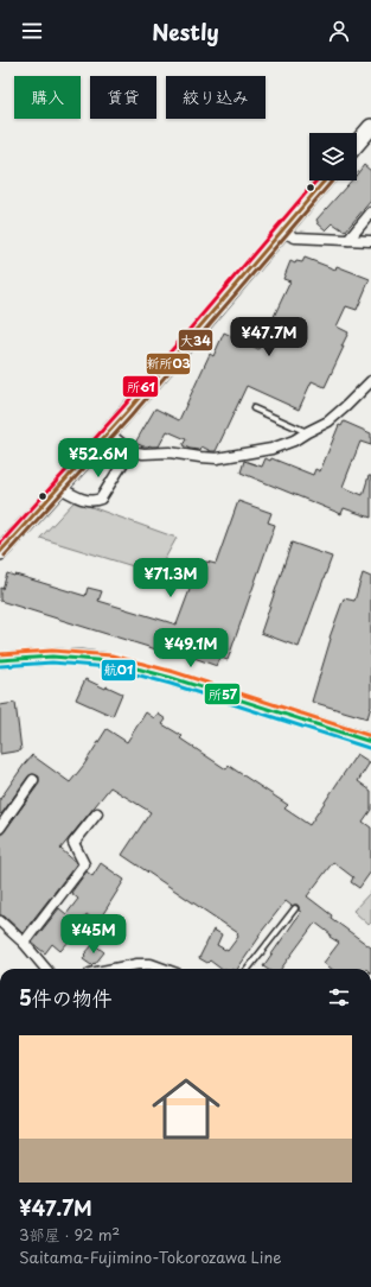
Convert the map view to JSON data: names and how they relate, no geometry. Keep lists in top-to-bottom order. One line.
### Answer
{"lines":["transit line 新所03","transit line 大34","transit line 所61","transit line 所57","transit line 航01"],"page":{"header":"Nestly","chip":["購入","賃貸","絞り込み"],"price":["¥47.7M","¥52.6M","¥71.3M","¥49.1M","¥45M"],"heading":"5件の物件","list":[{"name":"¥47.7M","note":"3部屋 · 92 m² · Saitama-Fujimino-Tokorozawa Line"}]}}
